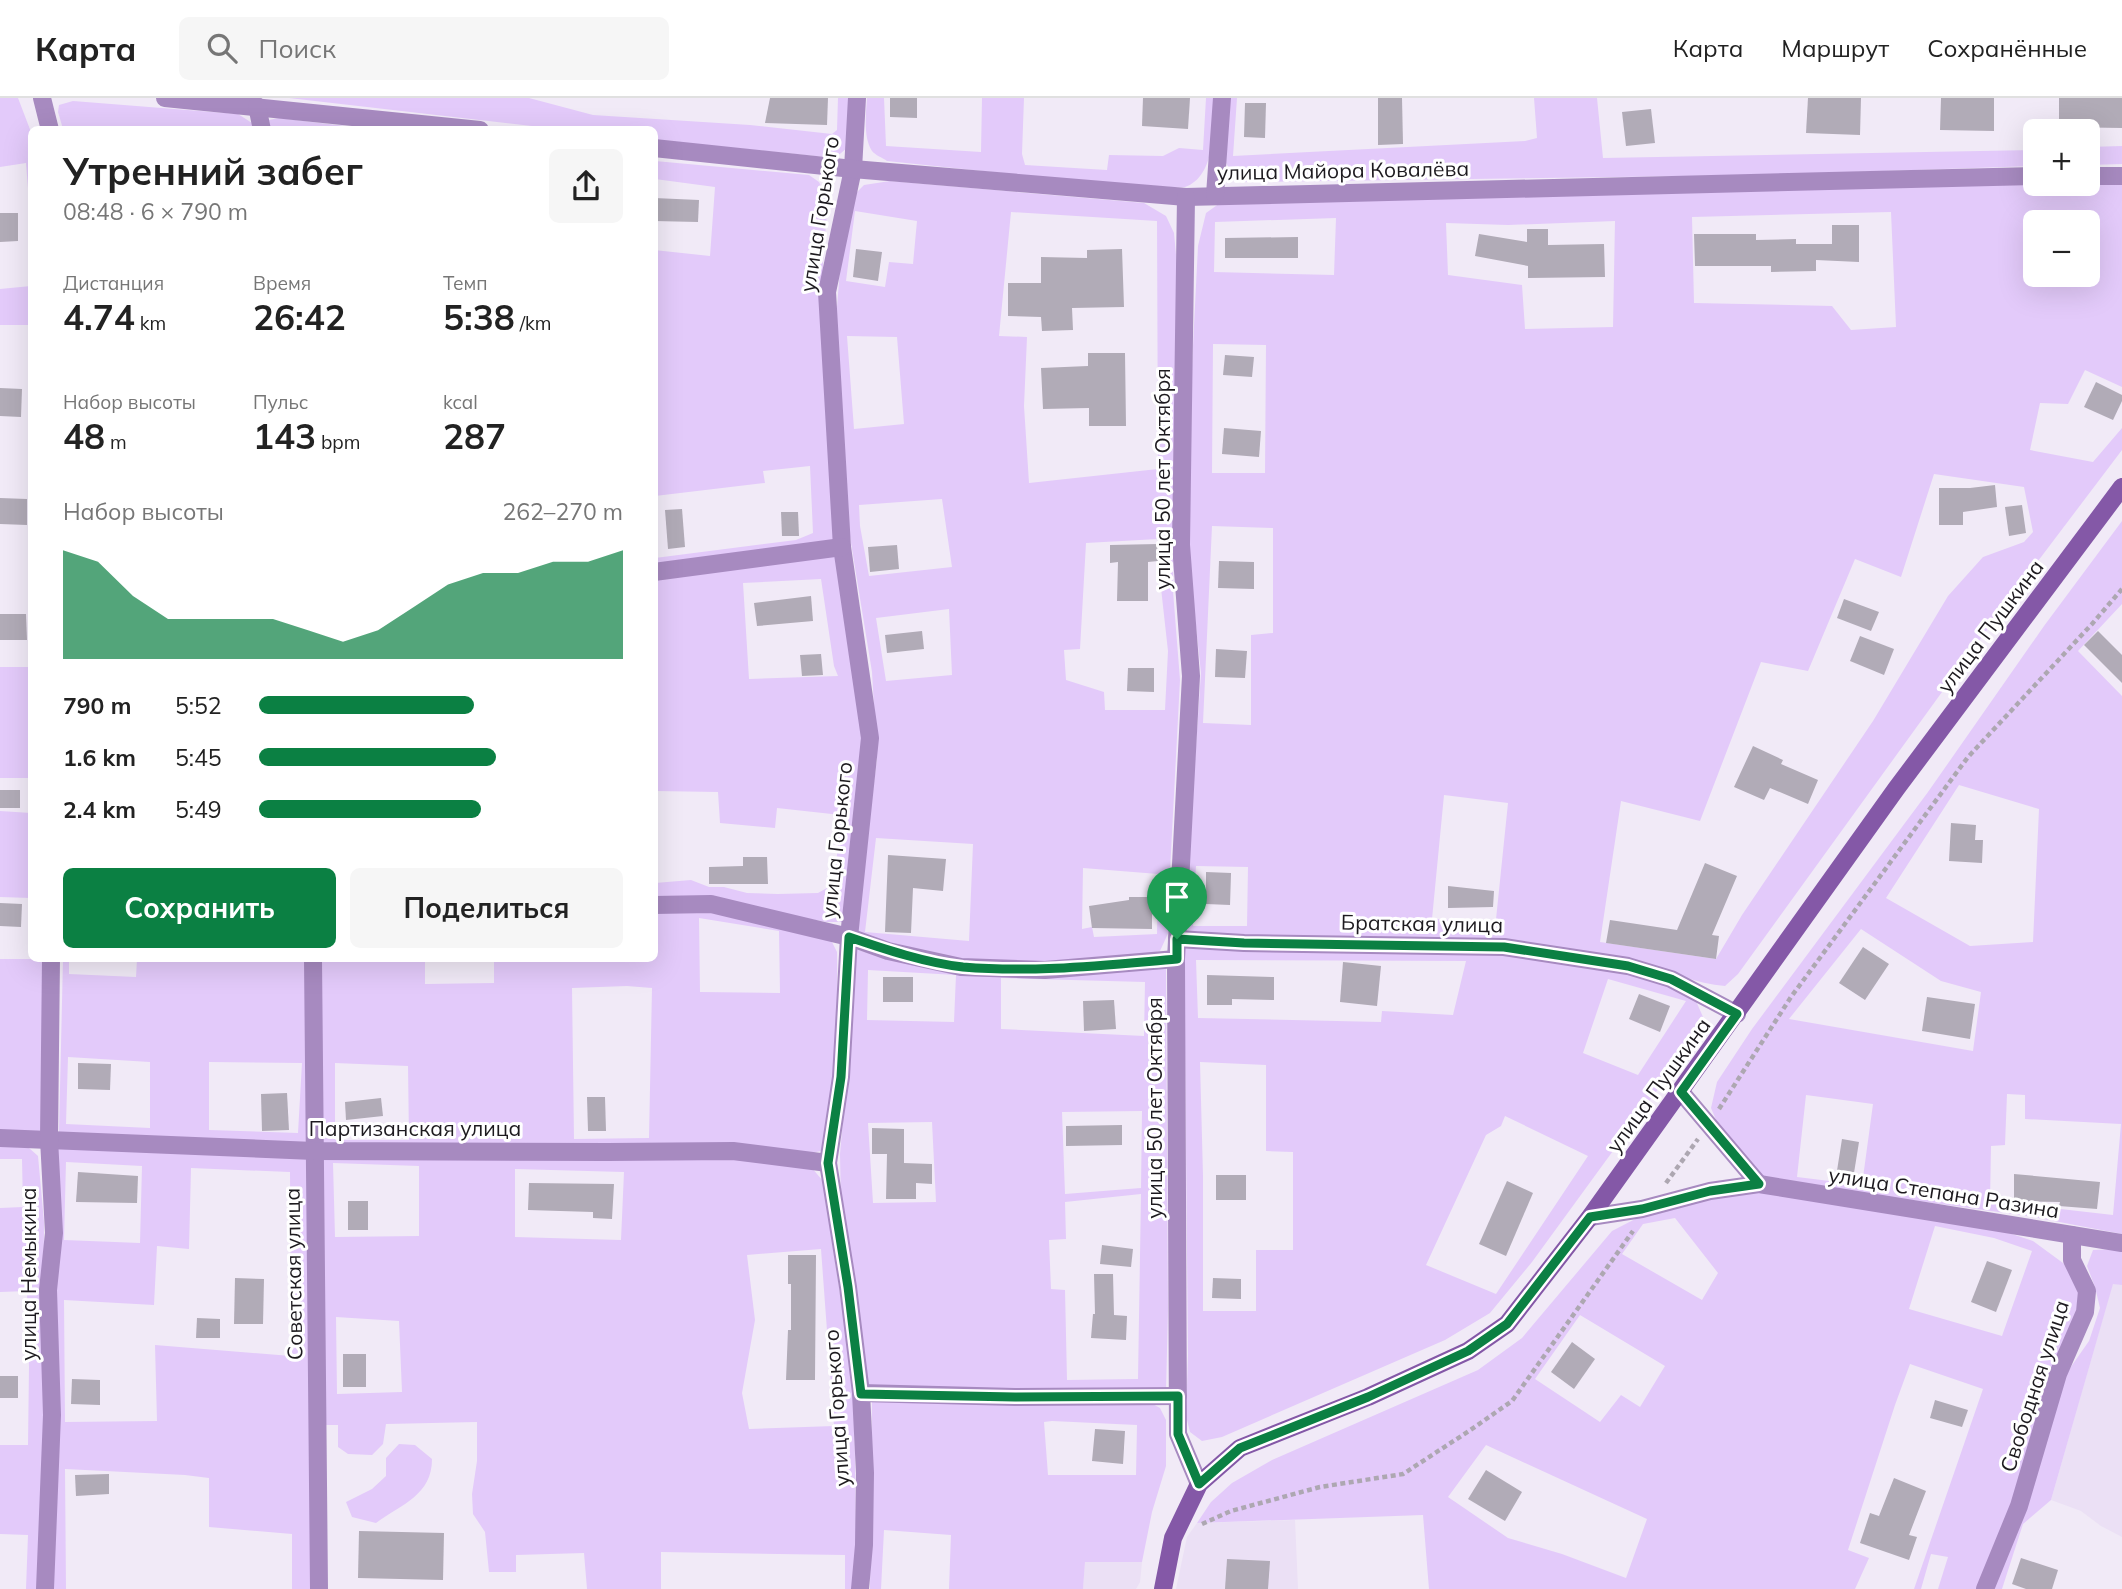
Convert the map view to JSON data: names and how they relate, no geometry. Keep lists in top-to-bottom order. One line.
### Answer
{"streets":{"main road":["улица Пушкина"],"street":["улица Майора Ковалёва","улица Горького","улица 50 лет Октября","Братская улица","Партизанская улица","улица Степана Разина","улица Немыкина","Советская улица","Свободная улица"]},"crossings":[["улица Майора Ковалёва","улица Горького"],["улица Майора Ковалёва","улица 50 лет Октября"],["улица Горького","Партизанская улица"],["улица 50 лет Октября","улица Пушкина"],["улица 50 лет Октября","Братская улица"],["улица Пушкина","Братская улица"],["улица Пушкина","улица Степана Разина"],["Партизанская улица","улица Немыкина"],["Партизанская улица","Советская улица"],["улица Степана Разина","Свободная улица"]],"page":{"header":"Карта","search":"Поиск","nav":["Карта","Маршрут","Сохранённые"],"map_buttons":["+","−"],"heading":["Утренний забег","08:48 · 6 × 790 m"],"stats":[["Дистанция","4.74 km"],["Время","26:42"],["Темп","5:38 /km"],["Набор высоты","48 m"],["Пульс","143 bpm"],["kcal","287"]],"chart":["Набор высоты","262–270 m"],"list":[{"name":"790 m","note":"5:52"},{"name":"1.6 km","note":"5:45"},{"name":"2.4 km","note":"5:49"}],"buttons":["Сохранить","Поделиться"]}}
